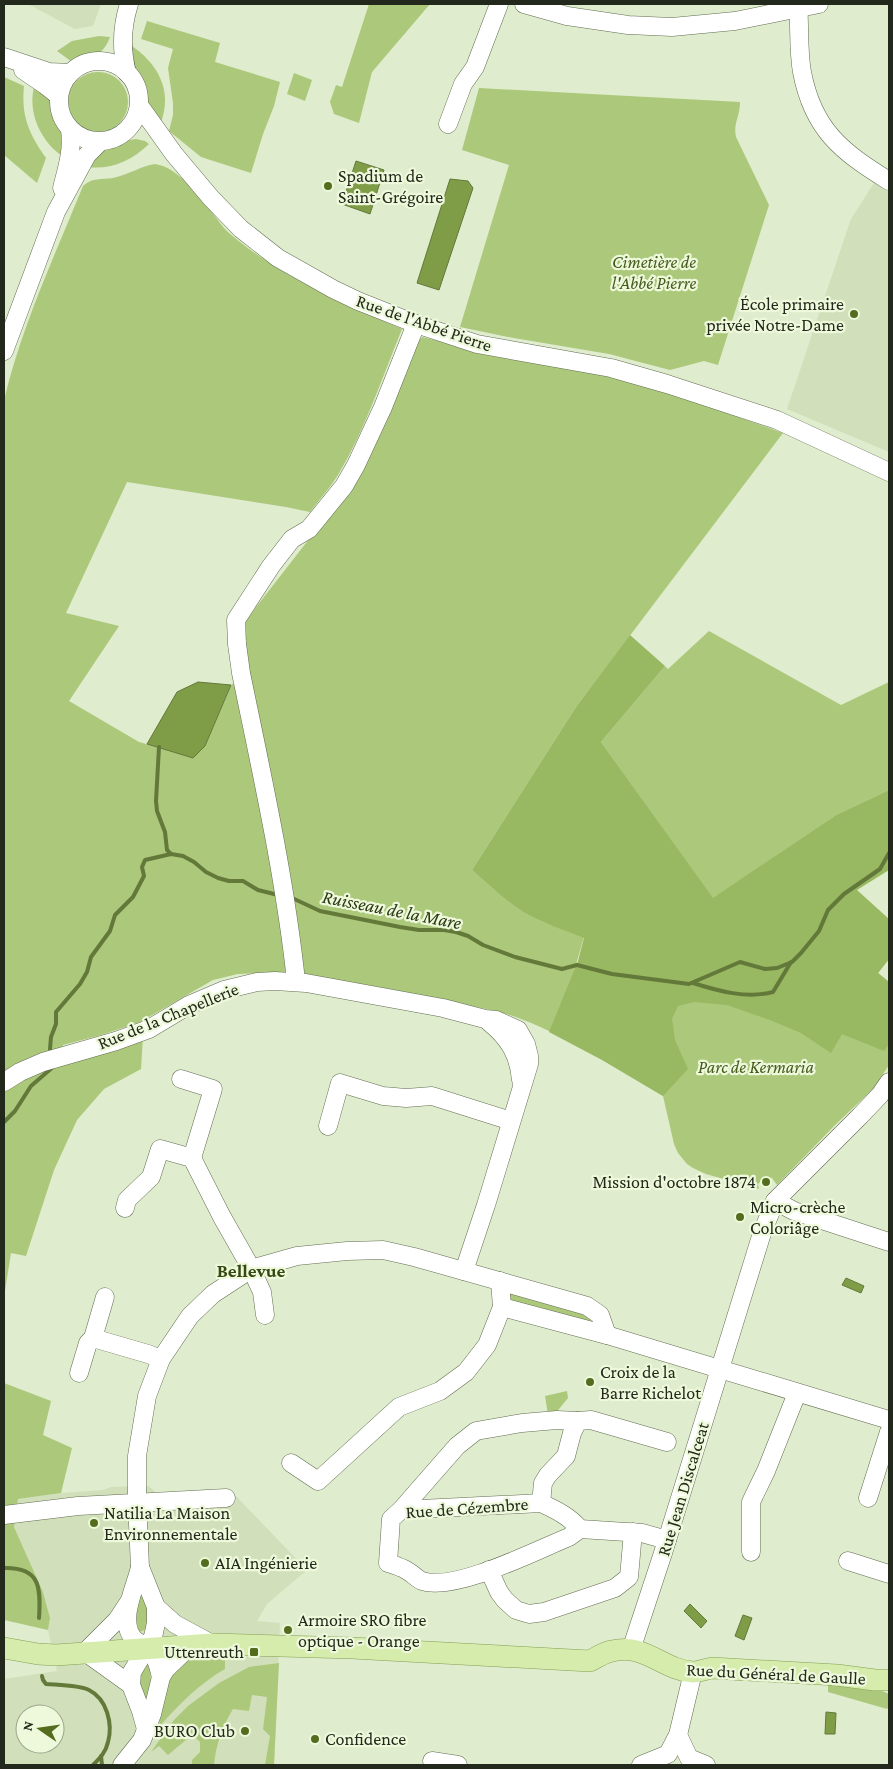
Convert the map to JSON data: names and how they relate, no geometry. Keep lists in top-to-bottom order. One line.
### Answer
{"streets":{"main road":["Rue du Général de Gaulle"],"street":["Rue de l'Abbé Pierre","Rue de la Chapellerie","Rue Jean Discalceat","Rue de Cézembre"]},"crossings":[["Rue Jean Discalceat","Rue du Général de Gaulle"]],"districts":["Bellevue"],"water":["Ruisseau de la Mare"],"parks":["Cimetière de l'Abbé Pierre","Parc de Kermaria"],"places":{"other":["Spadium de Saint-Grégoire","École primaire privée Notre-Dame","Mission d'octobre 1874","Micro-crèche Coloriâge","Croix de la Barre Richelot","Natilia La Maison Environnementale","AIA Ingénierie","Armoire SRO fibre optique - Orange","BURO Club","Confidence"],"transit":["Uttenreuth"]},"north":"left"}
